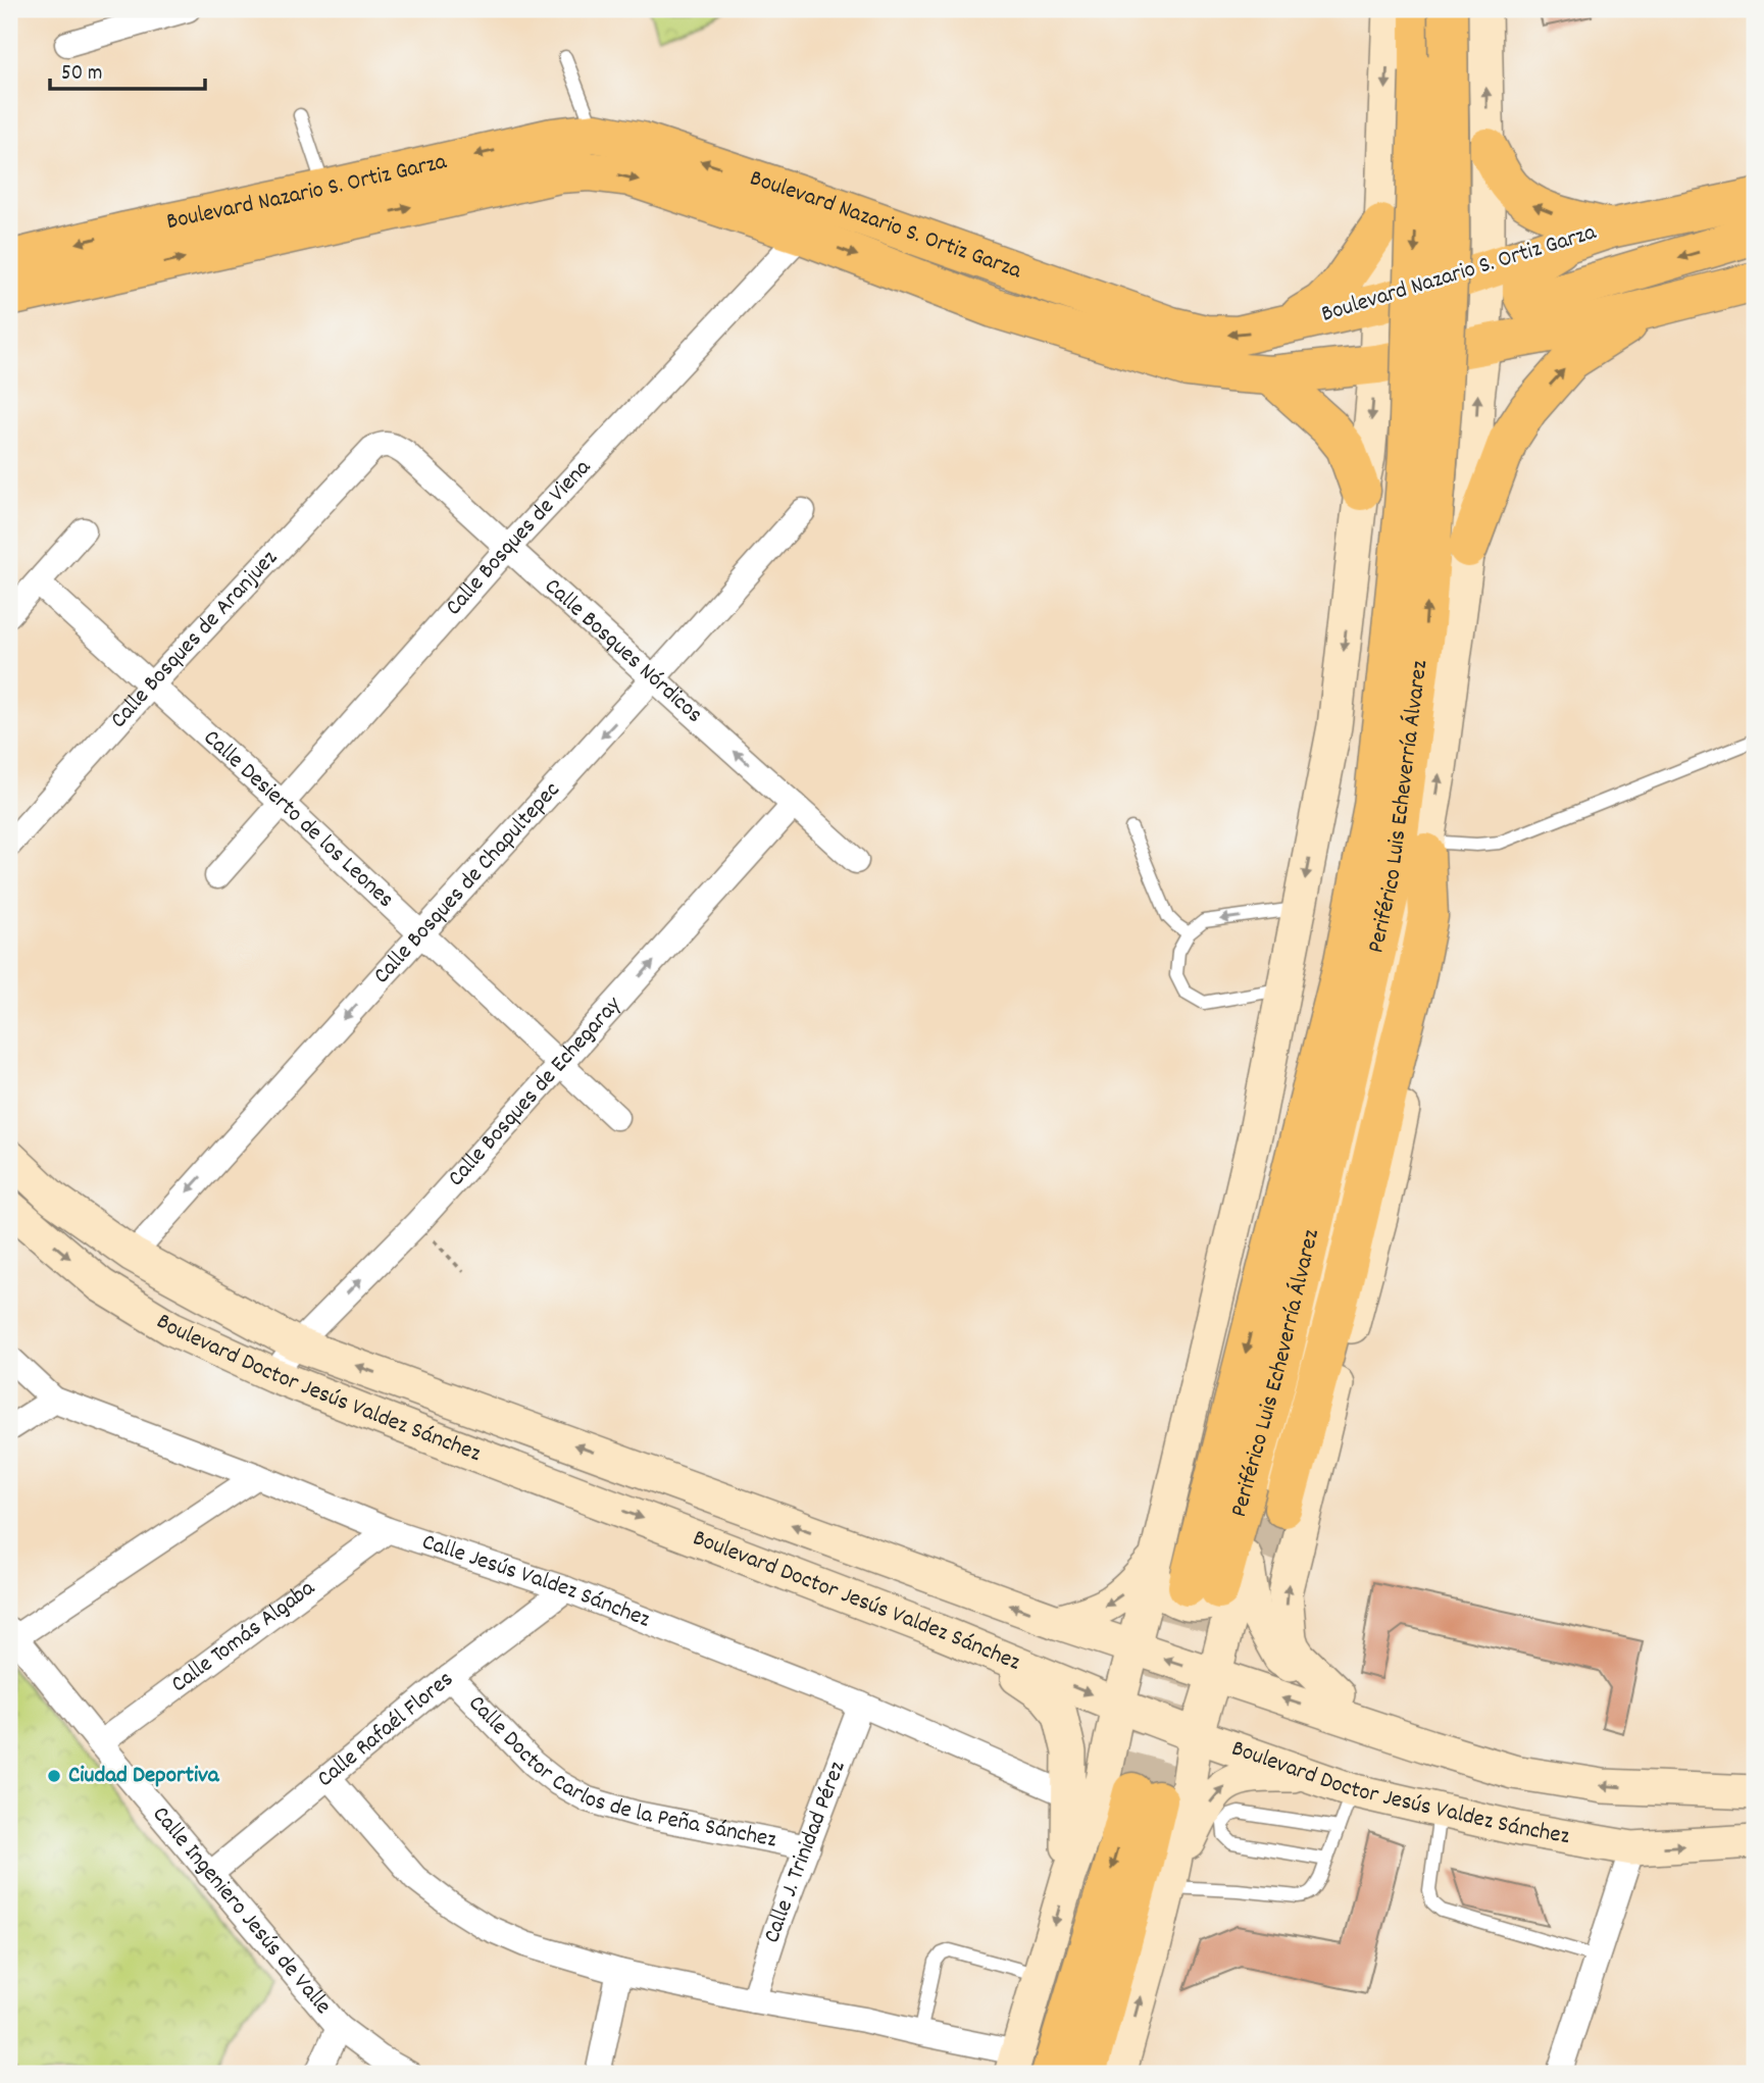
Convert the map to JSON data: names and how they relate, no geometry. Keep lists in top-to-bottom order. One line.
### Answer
{"streets":{"main road":["Boulevard Nazario S. Ortiz Garza","Periférico Luis Echeverría Álvarez","Boulevard Doctor Jesús Valdez Sánchez"],"street":["Calle Bosques de Viena","Calle Bosques de Aranjuez","Calle Bosques Nórdicos","Calle Desierto de los Leones","Calle Bosques de Chapultepec","Calle Bosques de Echegaray","Calle Jesús Valdez Sánchez","Calle Tomás Algaba","Calle Rafaél Flores","Calle Doctor Carlos de la Peña Sánchez","Calle J. Trinidad Pérez","Calle Ingeniero Jesús de Valle"]},"crossings":[["Boulevard Nazario S. Ortiz Garza","Calle Bosques de Viena"],["Calle Bosques de Viena","Calle Bosques Nórdicos"],["Calle Bosques de Viena","Calle Desierto de los Leones"],["Calle Bosques de Aranjuez","Calle Bosques Nórdicos"],["Calle Bosques de Aranjuez","Calle Desierto de los Leones"],["Calle Bosques Nórdicos","Calle Bosques de Chapultepec"],["Calle Bosques Nórdicos","Calle Bosques de Echegaray"],["Calle Desierto de los Leones","Calle Bosques de Chapultepec"],["Calle Desierto de los Leones","Calle Bosques de Echegaray"],["Calle Bosques de Chapultepec","Boulevard Doctor Jesús Valdez Sánchez"],["Calle Bosques de Echegaray","Boulevard Doctor Jesús Valdez Sánchez"],["Calle Jesús Valdez Sánchez","Calle Tomás Algaba"],["Calle Jesús Valdez Sánchez","Calle Rafaél Flores"],["Calle Jesús Valdez Sánchez","Calle J. Trinidad Pérez"],["Calle Tomás Algaba","Calle Ingeniero Jesús de Valle"],["Calle Rafaél Flores","Calle Doctor Carlos de la Peña Sánchez"],["Calle Rafaél Flores","Calle Ingeniero Jesús de Valle"],["Calle Doctor Carlos de la Peña Sánchez","Calle J. Trinidad Pérez"]],"one_way":["Calle Bosques de Chapultepec","Calle Bosques de Echegaray"],"places":["Ciudad Deportiva"],"scale_bar":"50 m"}
